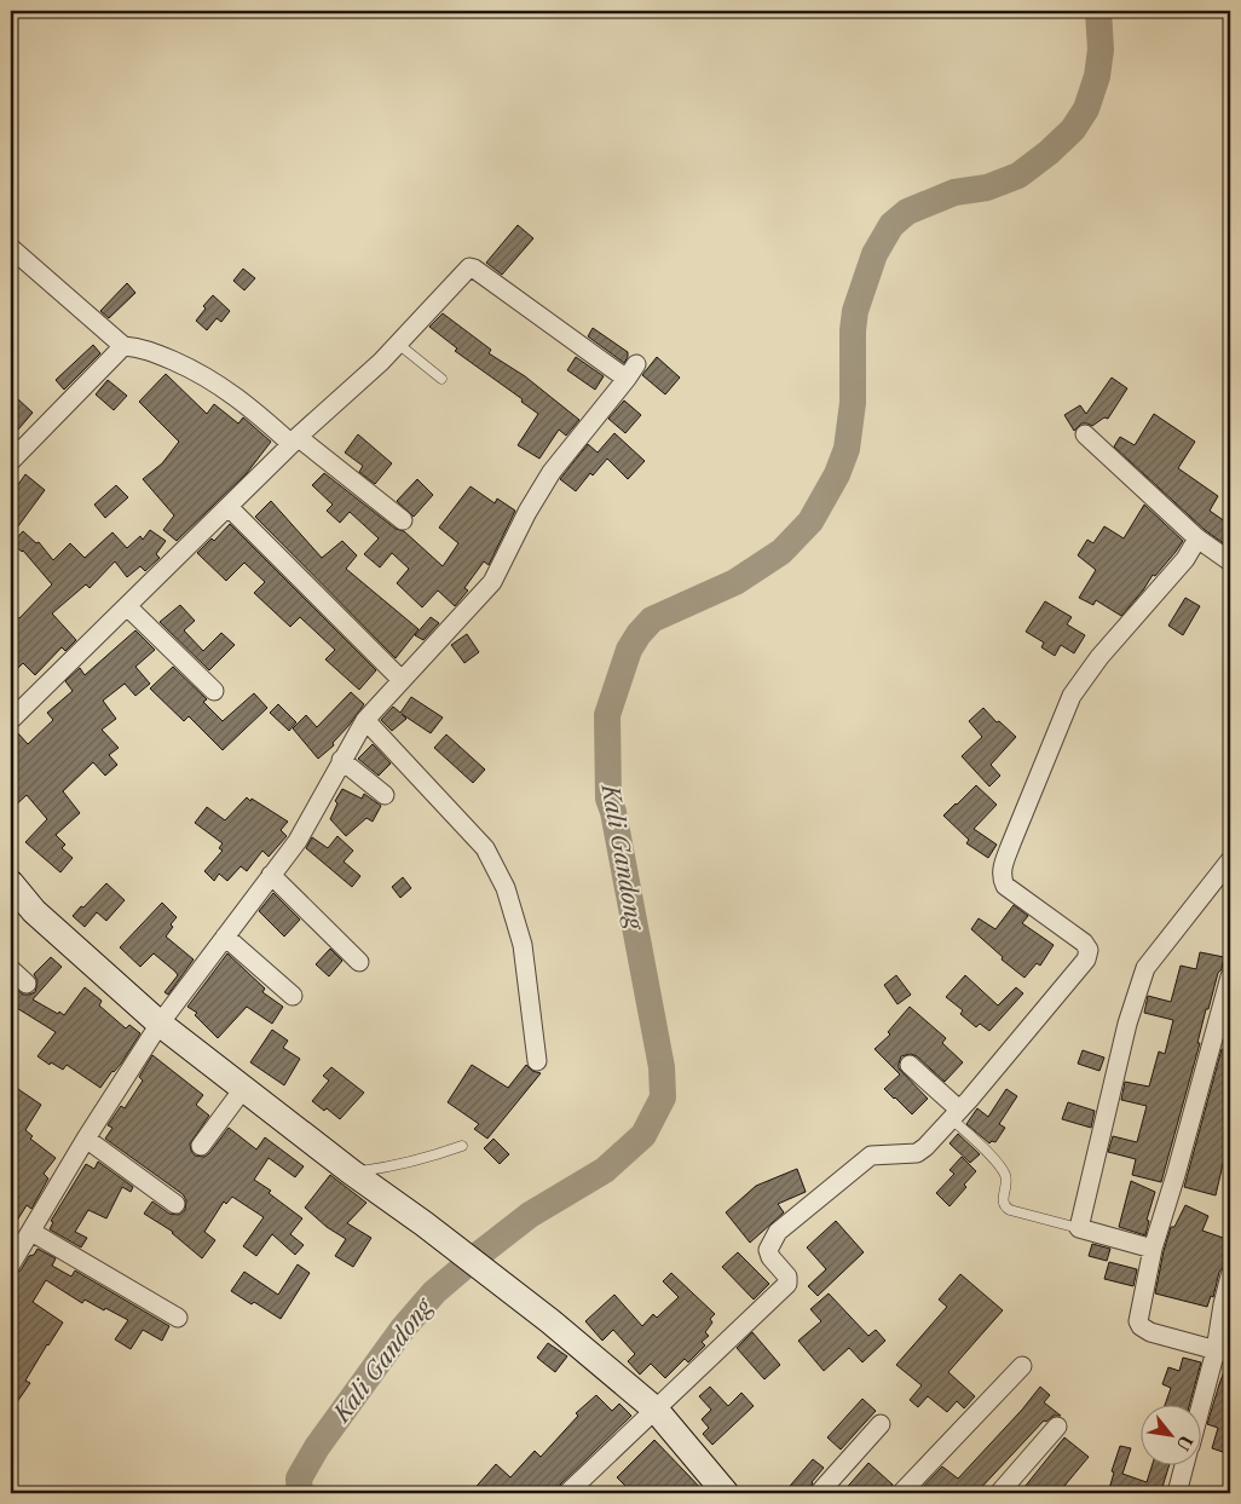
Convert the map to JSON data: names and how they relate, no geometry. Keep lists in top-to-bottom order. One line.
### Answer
{"water":["Kali Gandong"],"north":"bottom right"}
